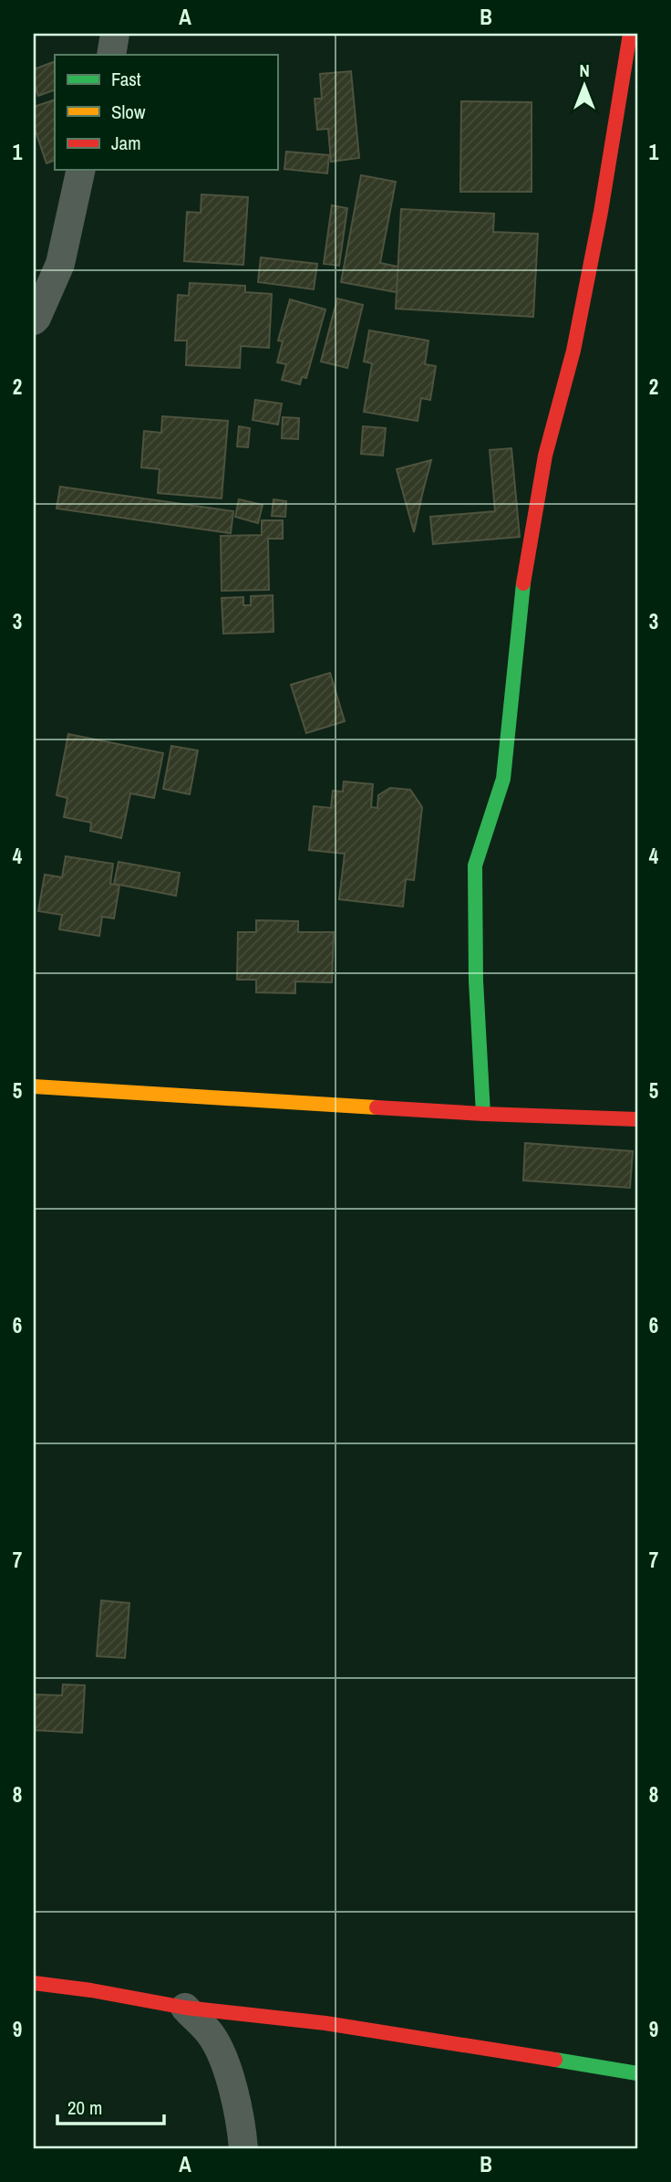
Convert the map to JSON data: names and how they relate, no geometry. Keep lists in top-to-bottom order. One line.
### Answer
{"legend":["Fast","Slow","Jam"],"scale_bar":"20 m","north":"top","grid":{"columns":["A","B"],"rows":["1","2","3","4","5","6","7","8","9"]}}
